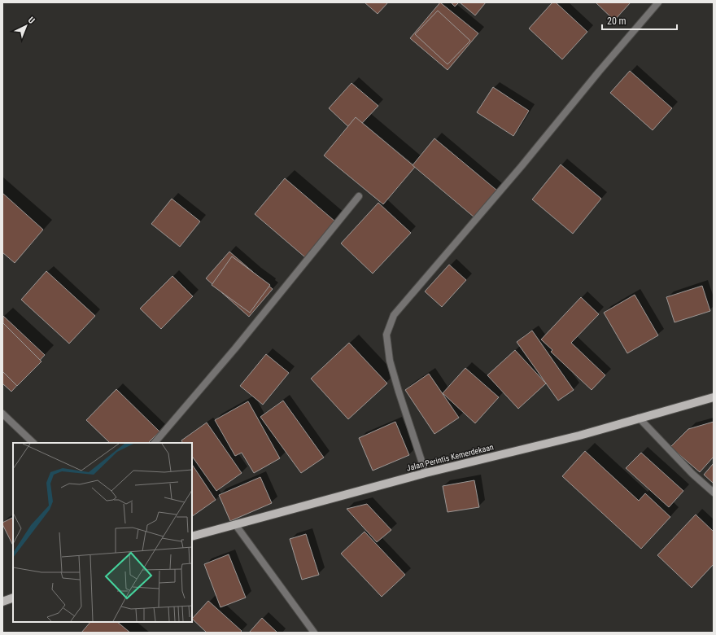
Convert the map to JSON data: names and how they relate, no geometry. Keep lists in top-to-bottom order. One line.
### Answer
{"streets":{"main road":["Jalan Perintis Kemerdekaan"]},"scale_bar":"20 m","north":"top right"}
